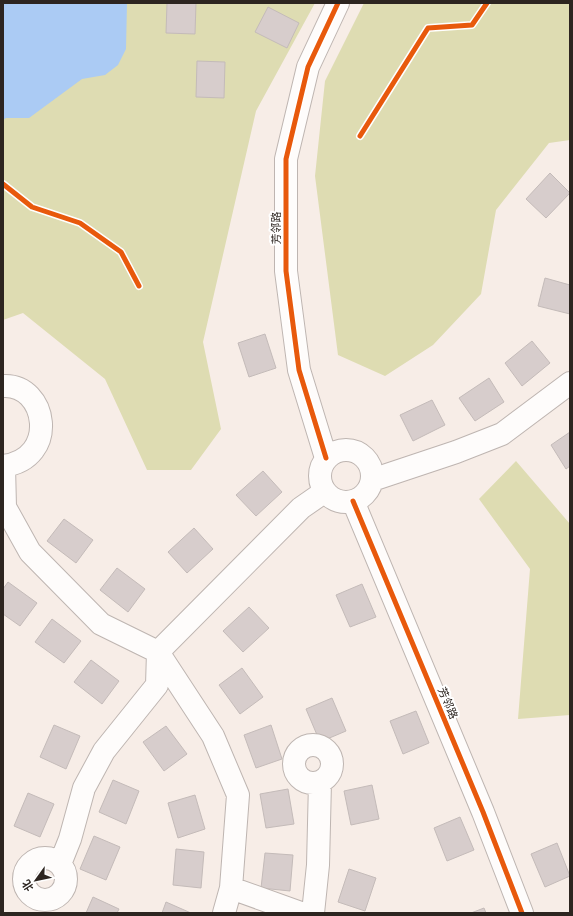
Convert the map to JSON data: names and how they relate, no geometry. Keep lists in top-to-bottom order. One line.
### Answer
{"streets":{"street":["芳邻路"]},"north":"bottom left"}
